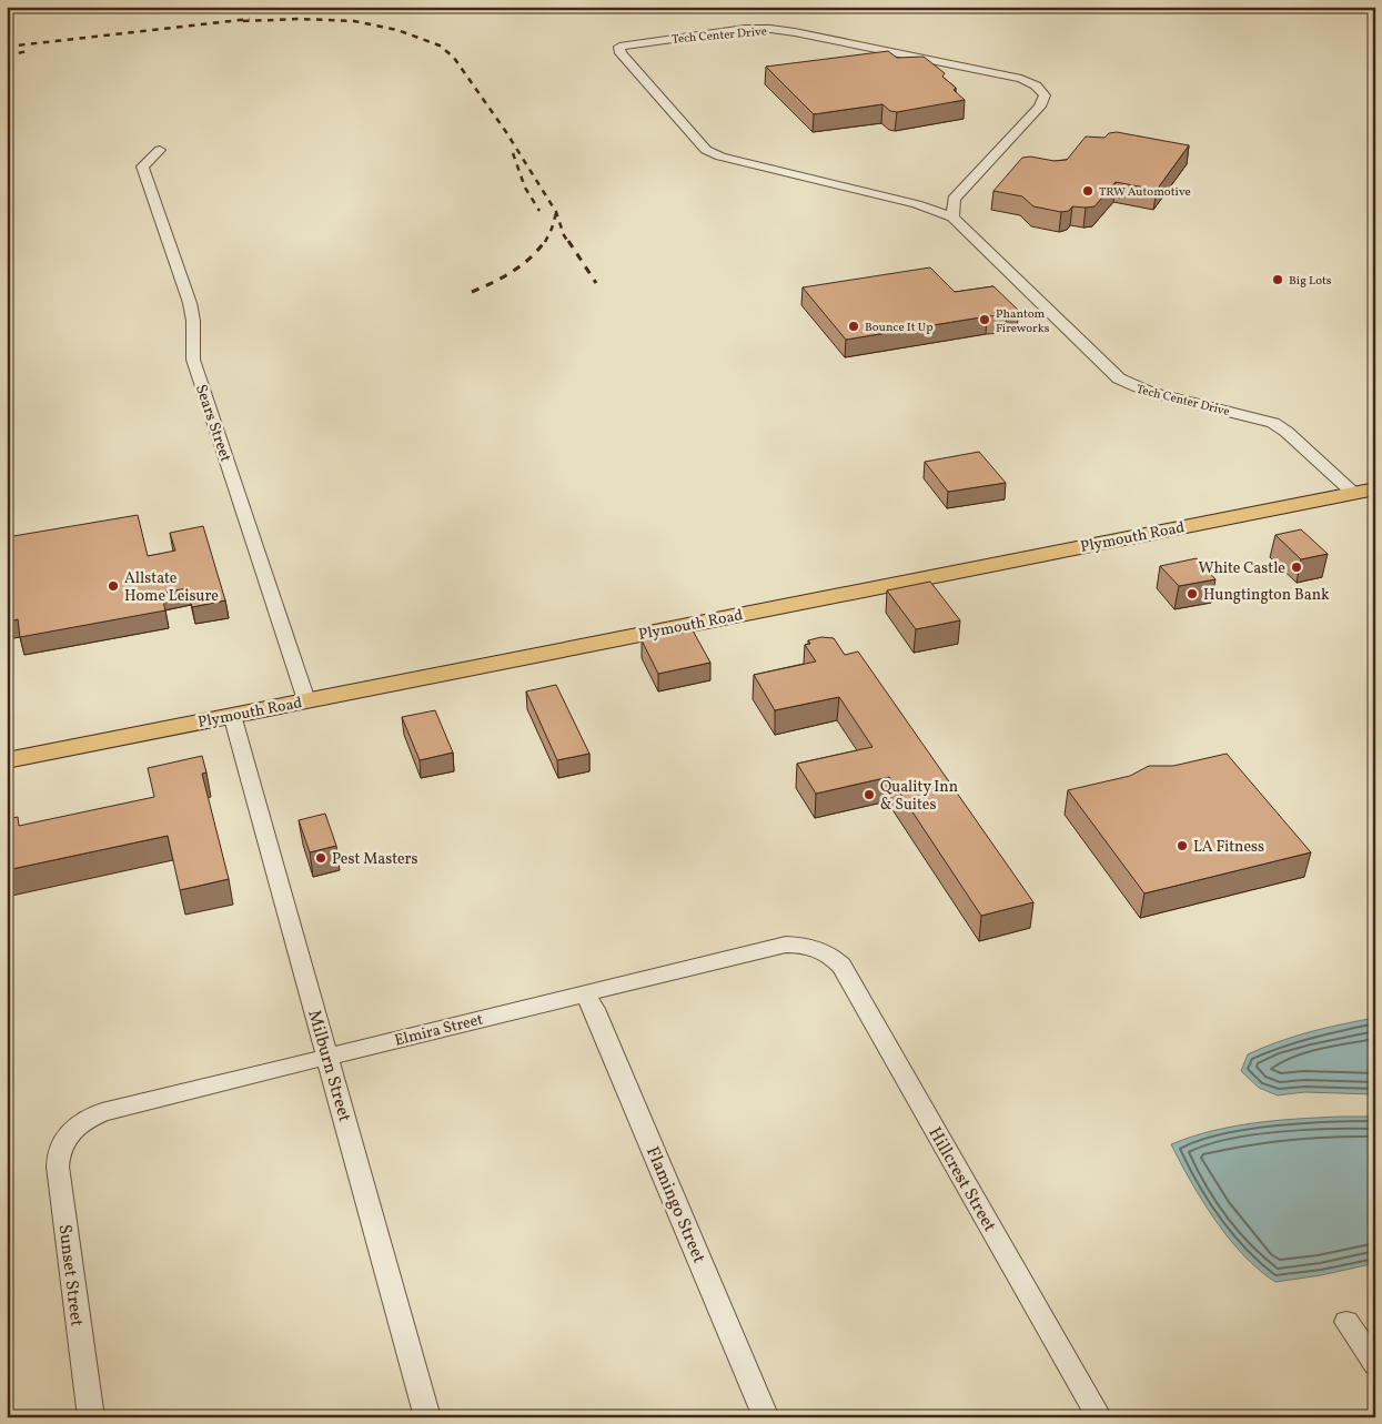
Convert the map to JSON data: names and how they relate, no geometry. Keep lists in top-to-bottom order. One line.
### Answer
{"streets":{"main road":["Plymouth Road"],"street":["Tech Center Drive","Sears Street","Elmira Street","Milburn Street","Hillcrest Street","Flamingo Street","Sunset Street"]},"crossings":[["Tech Center Drive","Plymouth Road"],["Sears Street","Plymouth Road"],["Plymouth Road","Milburn Street"],["Elmira Street","Milburn Street"],["Elmira Street","Hillcrest Street"],["Elmira Street","Flamingo Street"],["Elmira Street","Sunset Street"]],"places":["TRW Automotive","Big Lots","Phantom Fireworks","Bounce It Up","White Castle","Allstate Home Leisure","Hungtington Bank","Quality Inn & Suites","LA Fitness","Pest Masters"]}
